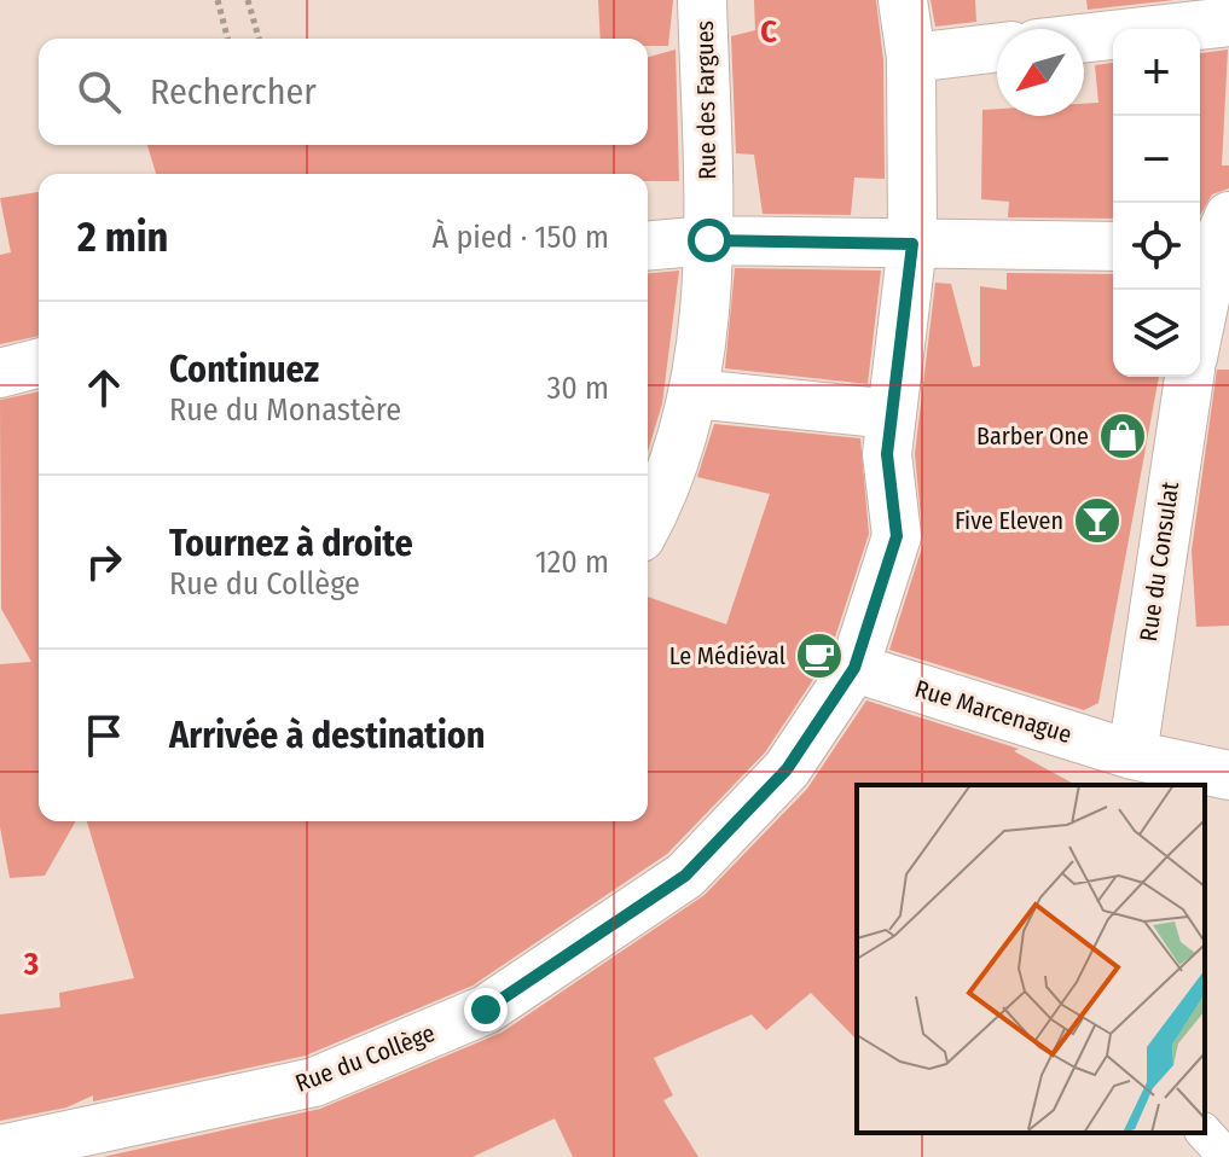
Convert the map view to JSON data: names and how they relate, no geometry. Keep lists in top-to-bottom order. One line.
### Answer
{"streets":{"street":["Rue des Fargues","Rue du Consulat","Rue Marcenague","Rue du Collège"]},"crossings":[["Rue du Consulat","Rue Marcenague"],["Rue Marcenague","Rue du Collège"]],"places":{"shop":["Barber One"],"bar":["Five Eleven"],"cafe":["Le Médiéval"]},"north":"bottom left","page":{"map_buttons":["+","−"],"search":"Rechercher","heading":["2 min","À pied · 150 m"],"list":[["Continuez","Rue du Monastère","30 m"],["Tournez à droite","Rue du Collège","120 m"],"Arrivée à destination"]},"grid":{"columns":["C"],"rows":["3"]}}
